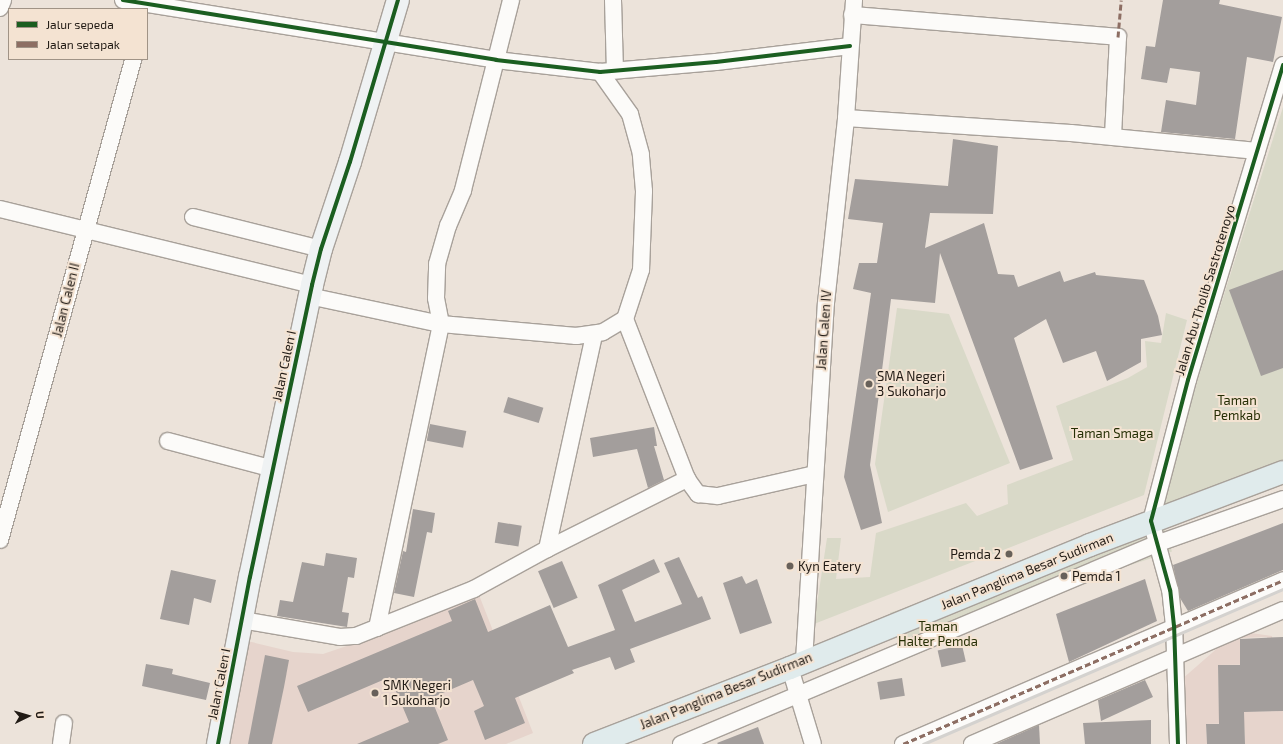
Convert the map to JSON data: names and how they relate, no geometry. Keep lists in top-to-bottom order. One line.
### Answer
{"streets":{"main road":["Jalan Panglima Besar Sudirman"],"street":["Jalan Abu Tholib Sastrotenoyo","Jalan Calen II","Jalan Calen IV","Jalan Calen I"]},"crossings":[["Jalan Abu Tholib Sastrotenoyo","Jalan Panglima Besar Sudirman"],["Jalan Calen IV","Jalan Panglima Besar Sudirman"]],"parks":["Taman Pemkab","Taman Smaga","Taman Halter Pemda"],"places":["SMA Negeri 3 Sukoharjo","Pemda 2","Kyn Eatery","Pemda 1","SMK Negeri 1 Sukoharjo"],"legend":["Jalur sepeda","Jalan setapak"],"north":"right"}
